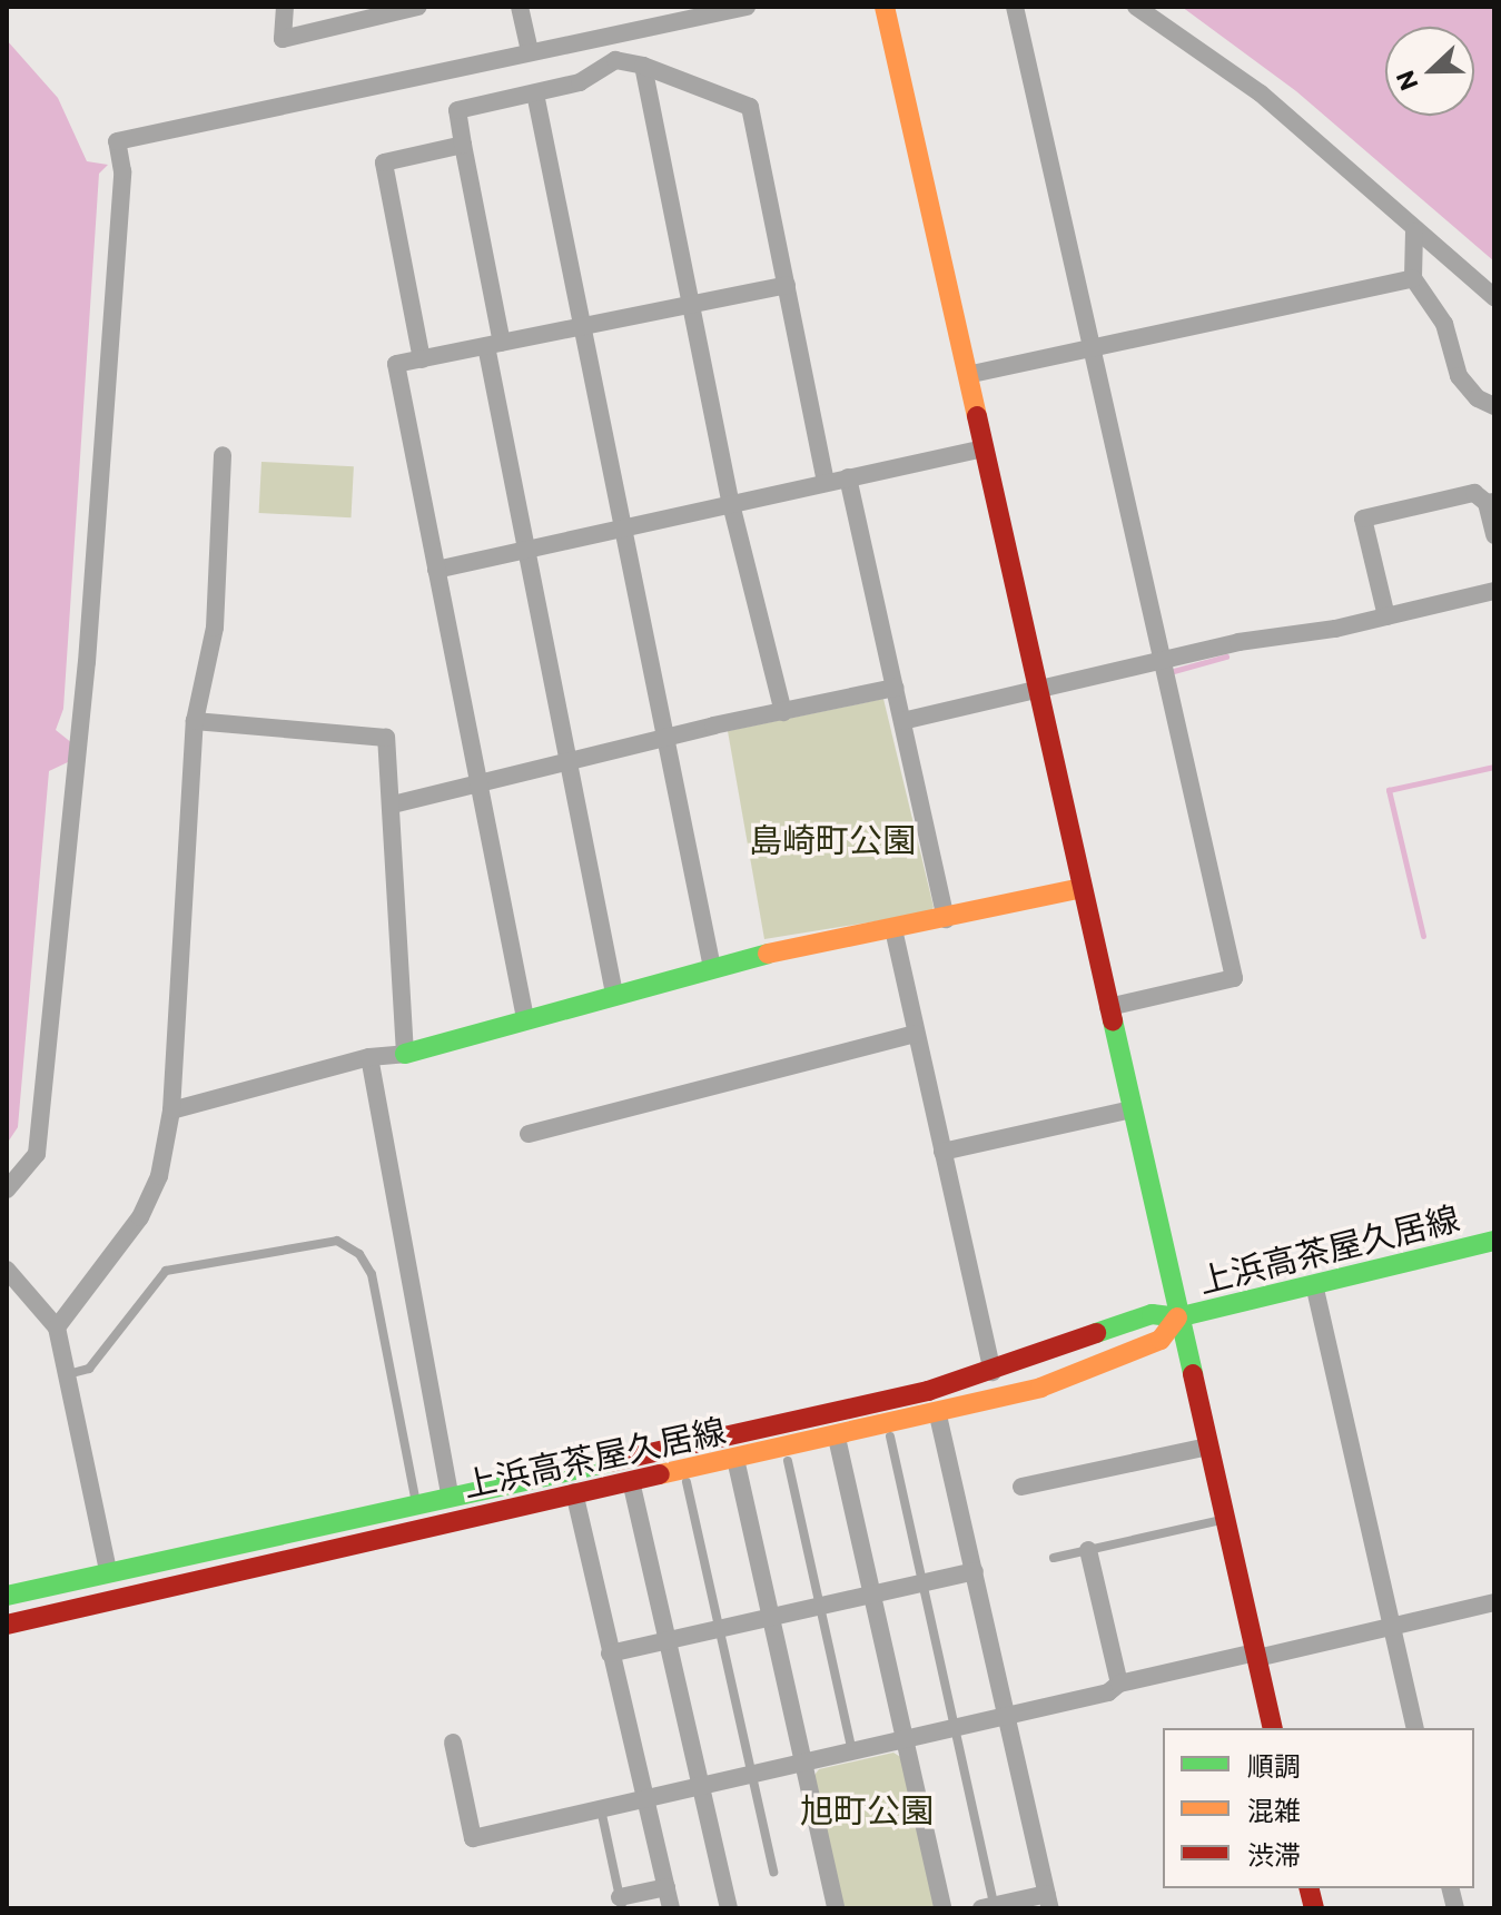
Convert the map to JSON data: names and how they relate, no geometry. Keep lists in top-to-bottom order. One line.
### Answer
{"streets":{"main road":["上浜高茶屋久居線"]},"parks":["島崎町公園","旭町公園"],"legend":["順調","混雑","渋滞"],"north":"left"}
